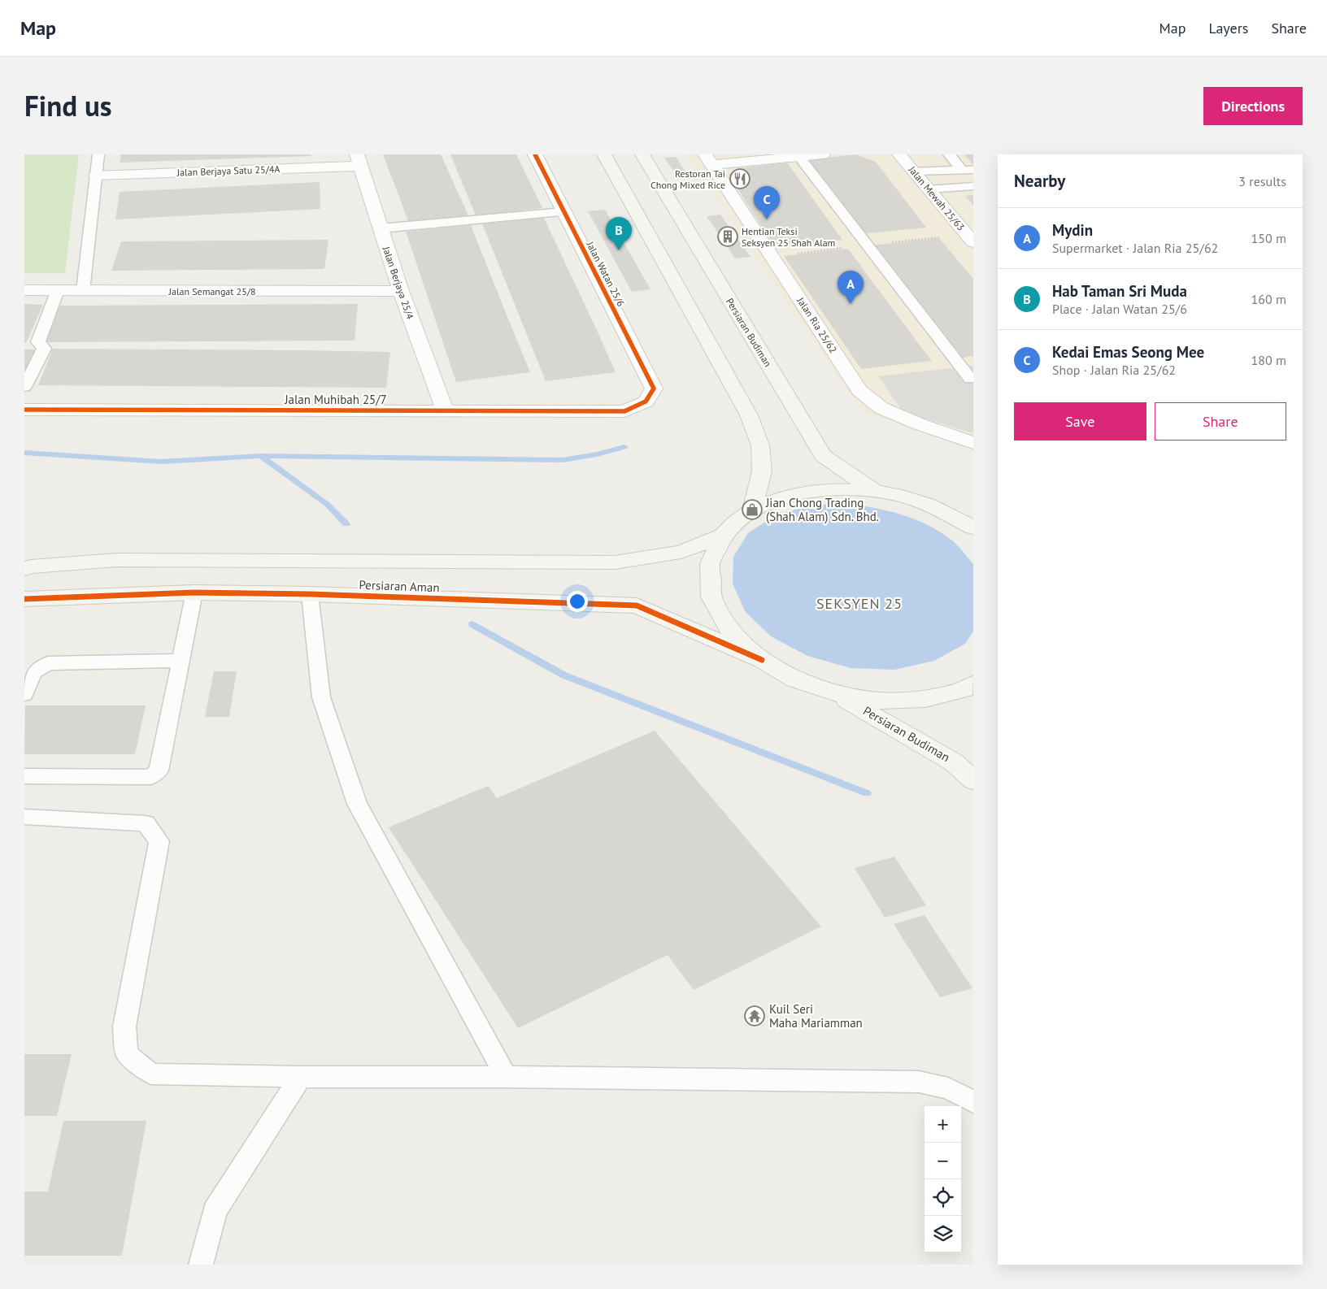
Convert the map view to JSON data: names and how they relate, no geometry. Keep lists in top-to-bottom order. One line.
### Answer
{"streets":{"main road":["Persiaran Budiman","Persiaran Aman"],"street":["Jalan Berjaya Satu 25/4A","Jalan Mewah 25/63","Jalan Watan 25/6","Jalan Berjaya 25/4","Jalan Semangat 25/8","Jalan Ria 25/62","Jalan Muhibah 25/7"]},"crossings":[["Jalan Berjaya Satu 25/4A","Jalan Berjaya 25/4"],["Jalan Watan 25/6","Jalan Muhibah 25/7"],["Jalan Berjaya 25/4","Jalan Semangat 25/8"],["Jalan Berjaya 25/4","Jalan Muhibah 25/7"]],"districts":["SEKSYEN 25"],"places":{"restaurant":["Restoran Tai Chong Mixed Rice"],"building":["Hentian Teksi Seksyen 25 Shah Alam"],"shop":["Jian Chong Trading (Shah Alam) Sdn. Bhd."],"temple":["Kuil Seri Maha Mariamman"]},"page":{"header":"Map","nav":["Map","Layers","Share"],"title":"Find us","buttons":["Directions",["Save","Share"]],"heading":["Nearby","3 results"],"pins":["C","B","A"],"list":[{"mark":"A","name":"Mydin","note":"Supermarket · Jalan Ria 25/62","value":"150 m"},{"mark":"B","name":"Hab Taman Sri Muda","note":"Place · Jalan Watan 25/6","value":"160 m"},{"mark":"C","name":"Kedai Emas Seong Mee","note":"Shop · Jalan Ria 25/62","value":"180 m"}],"map_buttons":["+","−"]}}
